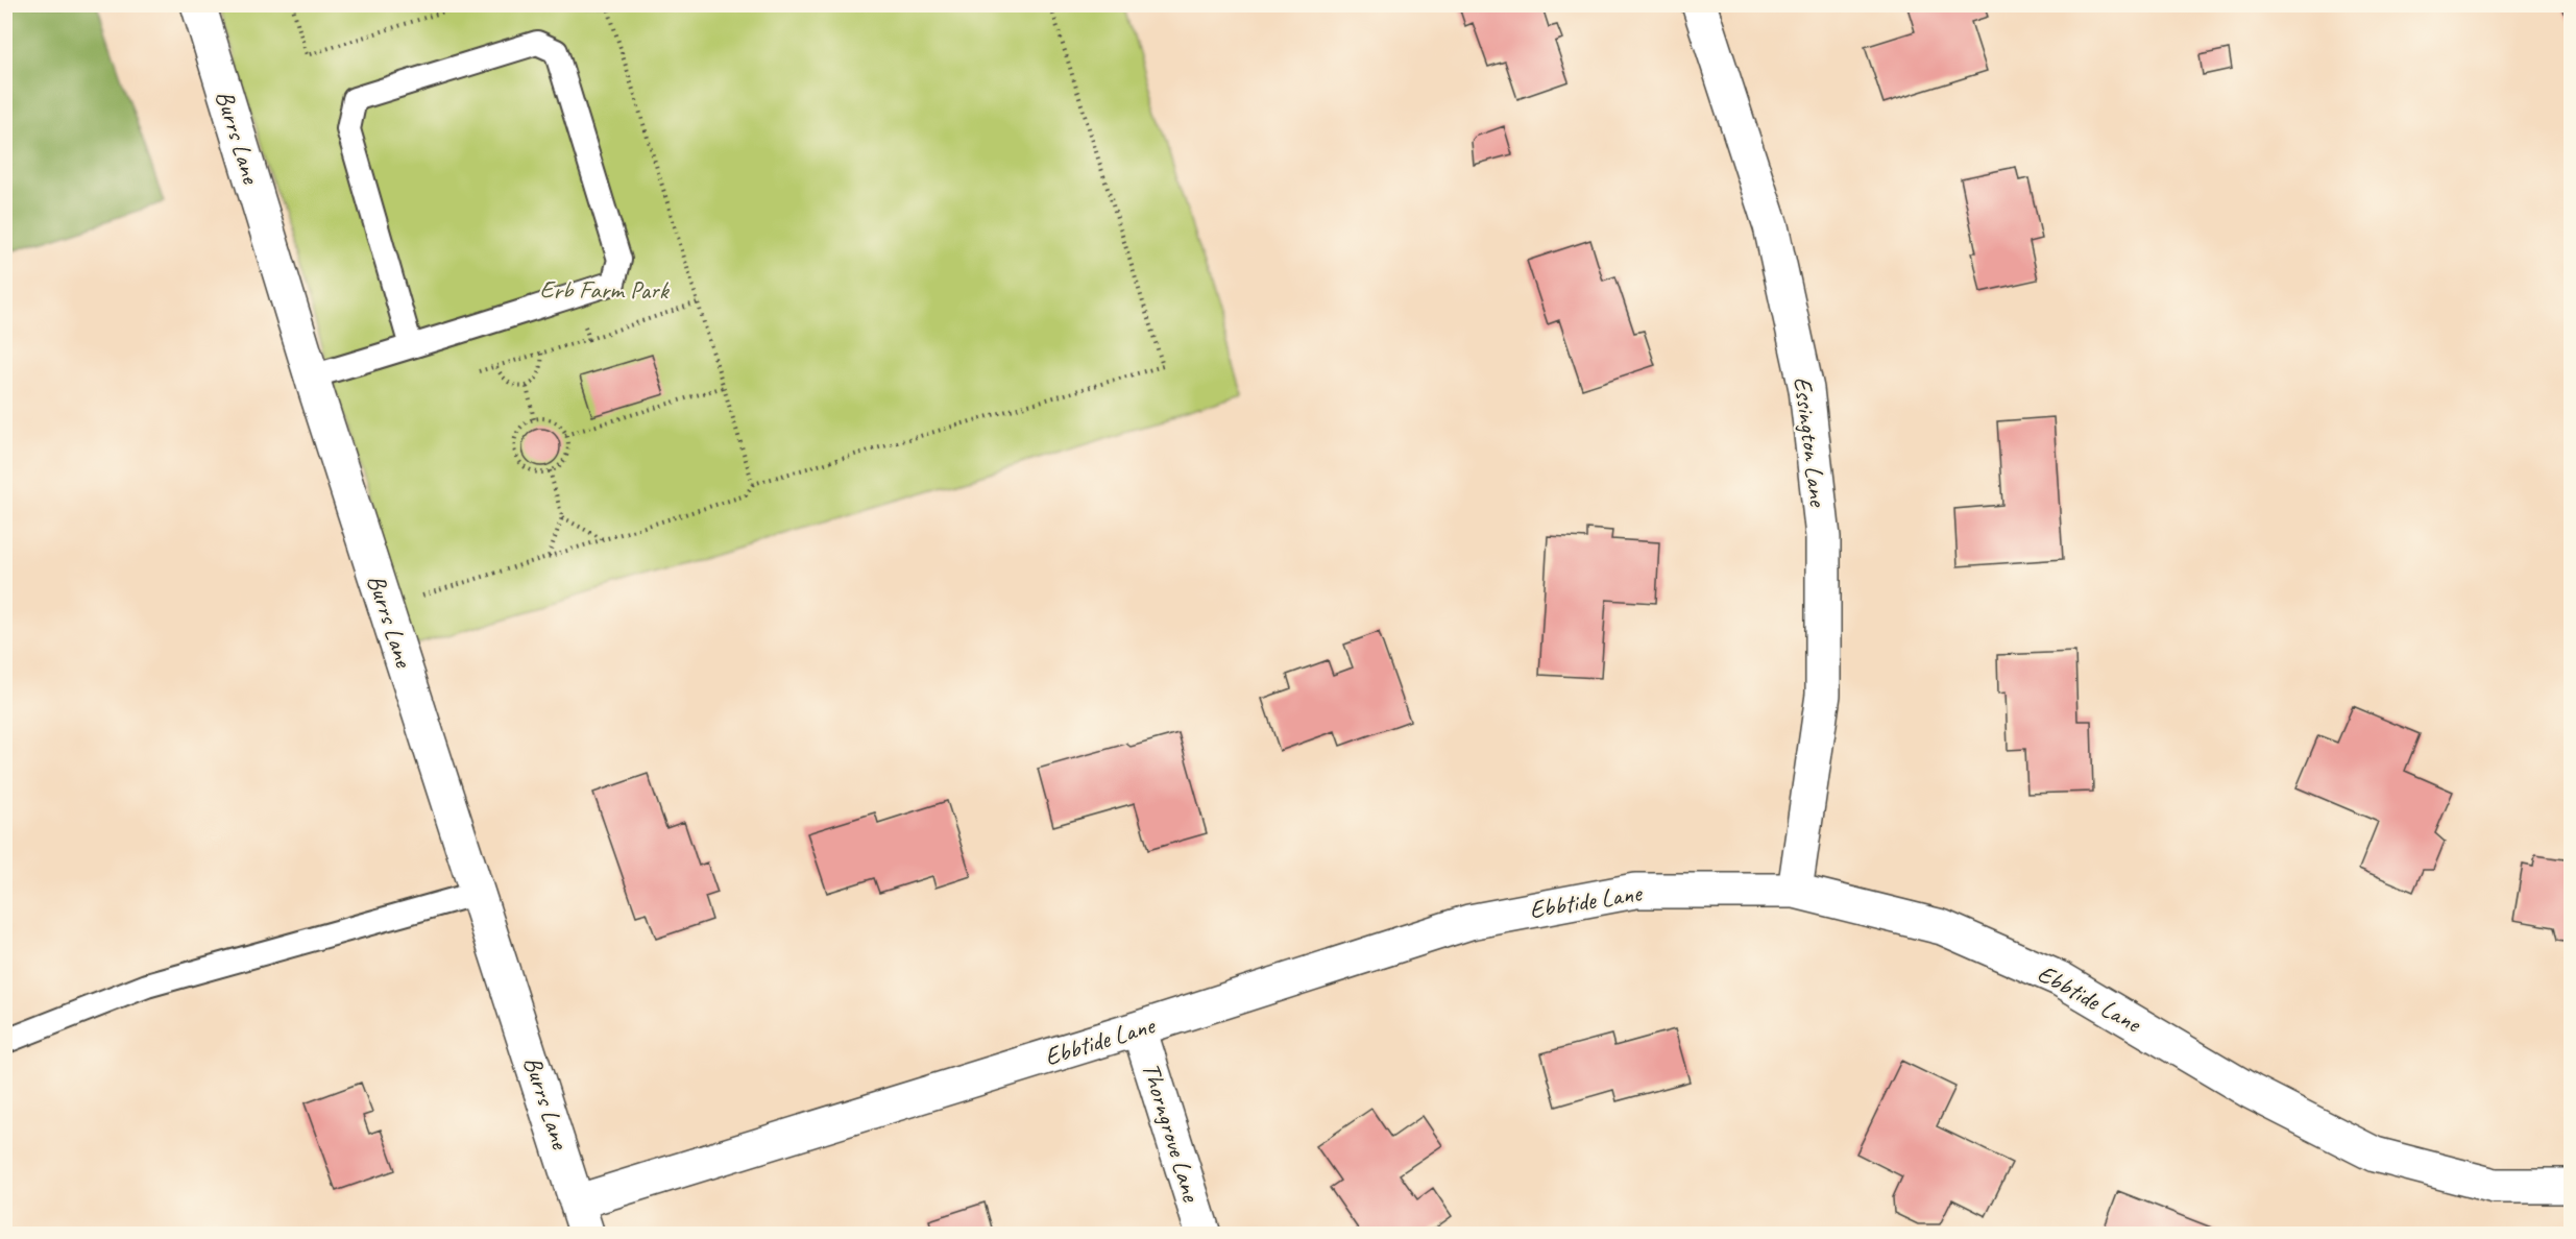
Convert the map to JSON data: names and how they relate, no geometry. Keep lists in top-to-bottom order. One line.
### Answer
{"streets":{"street":["Burrs Lane","Essington Lane","Ebbtide Lane","Thorngrove Lane"]},"crossings":[["Burrs Lane","Ebbtide Lane"],["Essington Lane","Ebbtide Lane"],["Ebbtide Lane","Thorngrove Lane"]],"parks":["Erb Farm Park"]}
